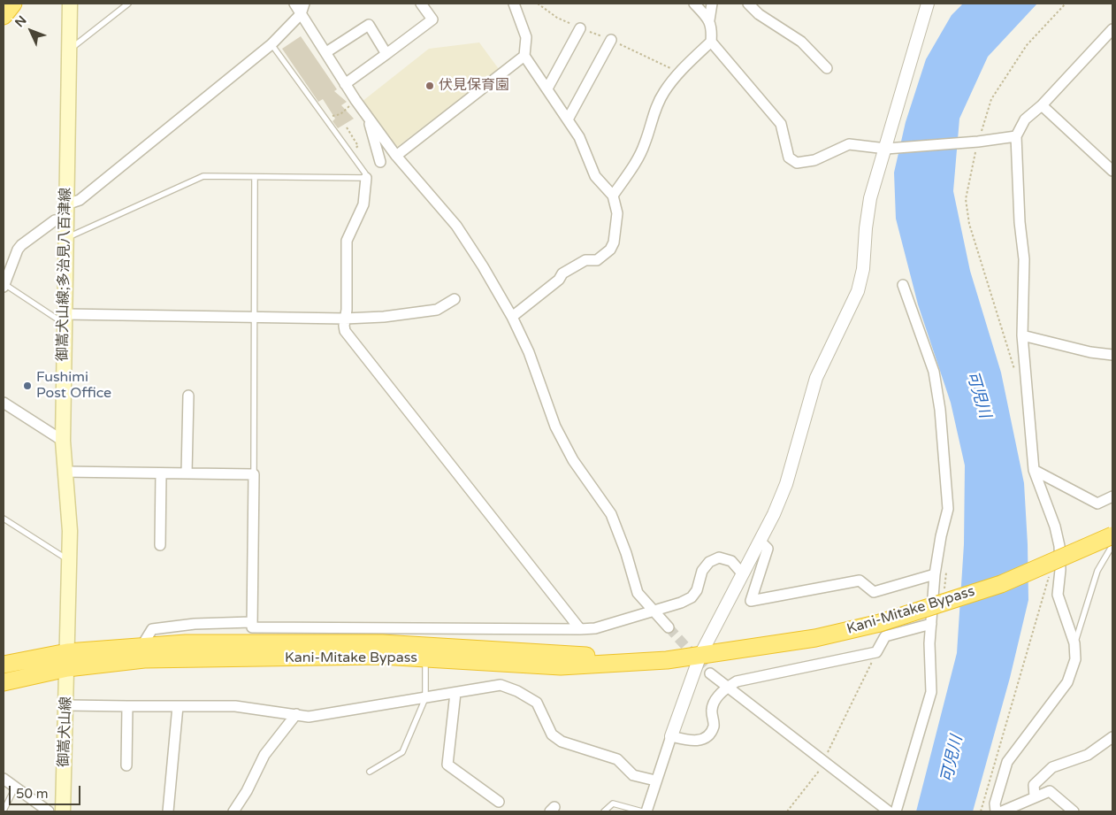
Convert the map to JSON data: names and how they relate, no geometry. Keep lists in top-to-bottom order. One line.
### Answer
{"streets":{"highway":["Kani-Mitake Bypass"],"main road":["御嵩犬山線;多治見八百津線","御嵩犬山線"]},"crossings":[["御嵩犬山線;多治見八百津線","Kani-Mitake Bypass"],["御嵩犬山線;多治見八百津線","御嵩犬山線"],["Kani-Mitake Bypass","御嵩犬山線"]],"water":["可児川"],"places":["伏見保育園","Fushimi Post Office"],"scale_bar":"50 m","north":"top left"}
